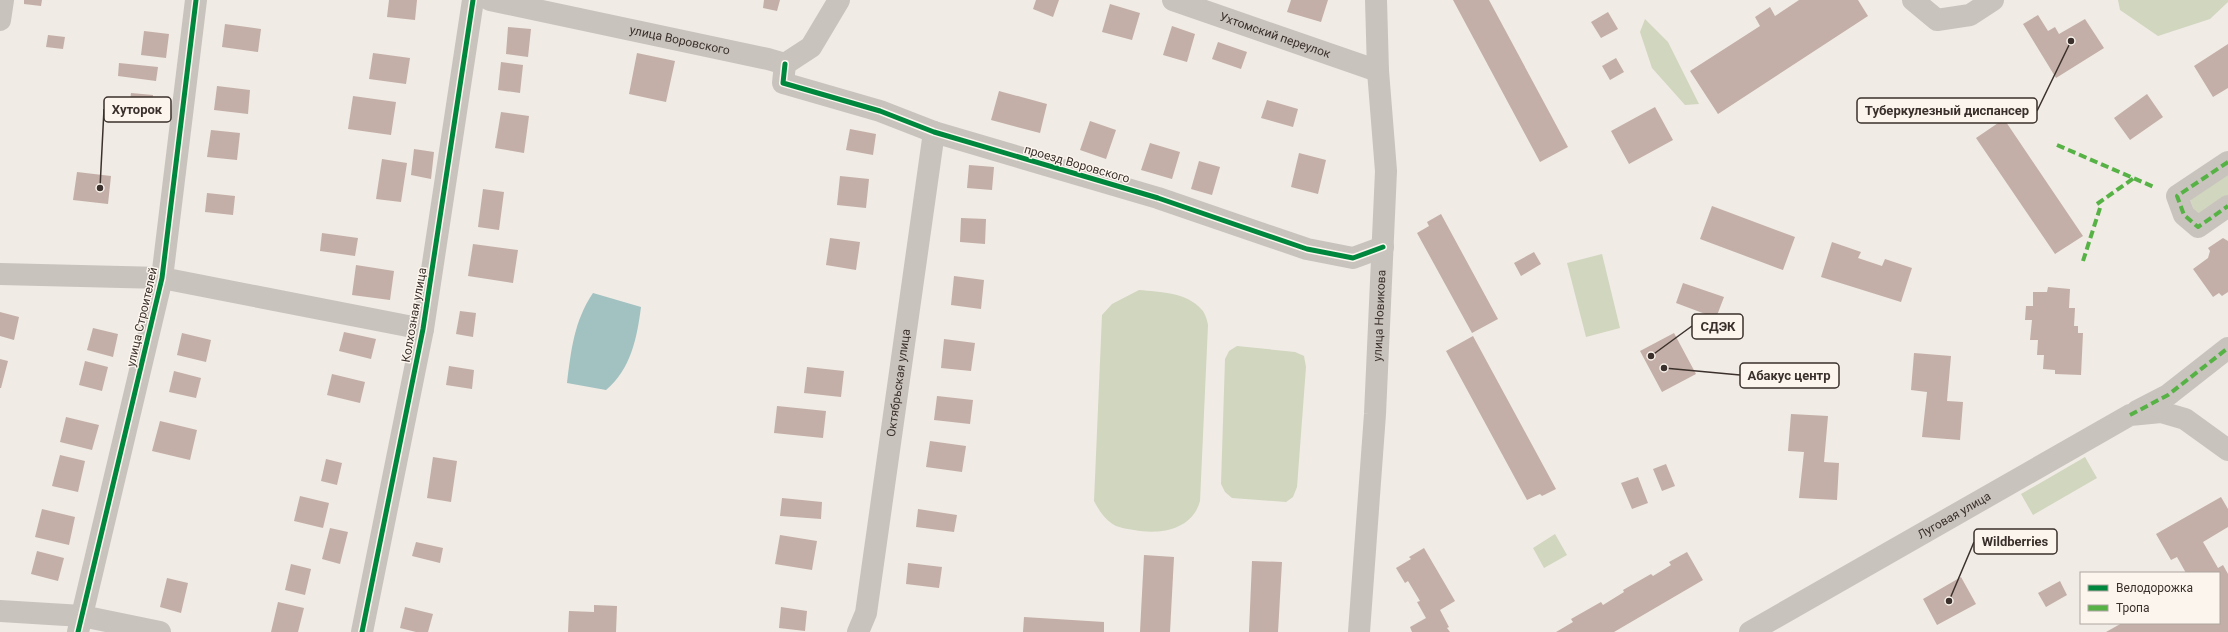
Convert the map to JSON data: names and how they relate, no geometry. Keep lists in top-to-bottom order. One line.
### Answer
{"streets":{"street":["Ухтомский переулок","улица Воровского","проезд Воровского","Колхозная улица","улица Новикова","улица Строителей","Октябрьская улица","Луговая улица"]},"crossings":[["Ухтомский переулок","улица Новикова"],["улица Воровского","проезд Воровского"],["проезд Воровского","улица Новикова"],["проезд Воровского","Октябрьская улица"]],"places":["Туберкулезный диспансер","Хуторок","СДЭК","Абакус центр","Wildberries"],"legend":["Велодорожка","Тропа"]}
